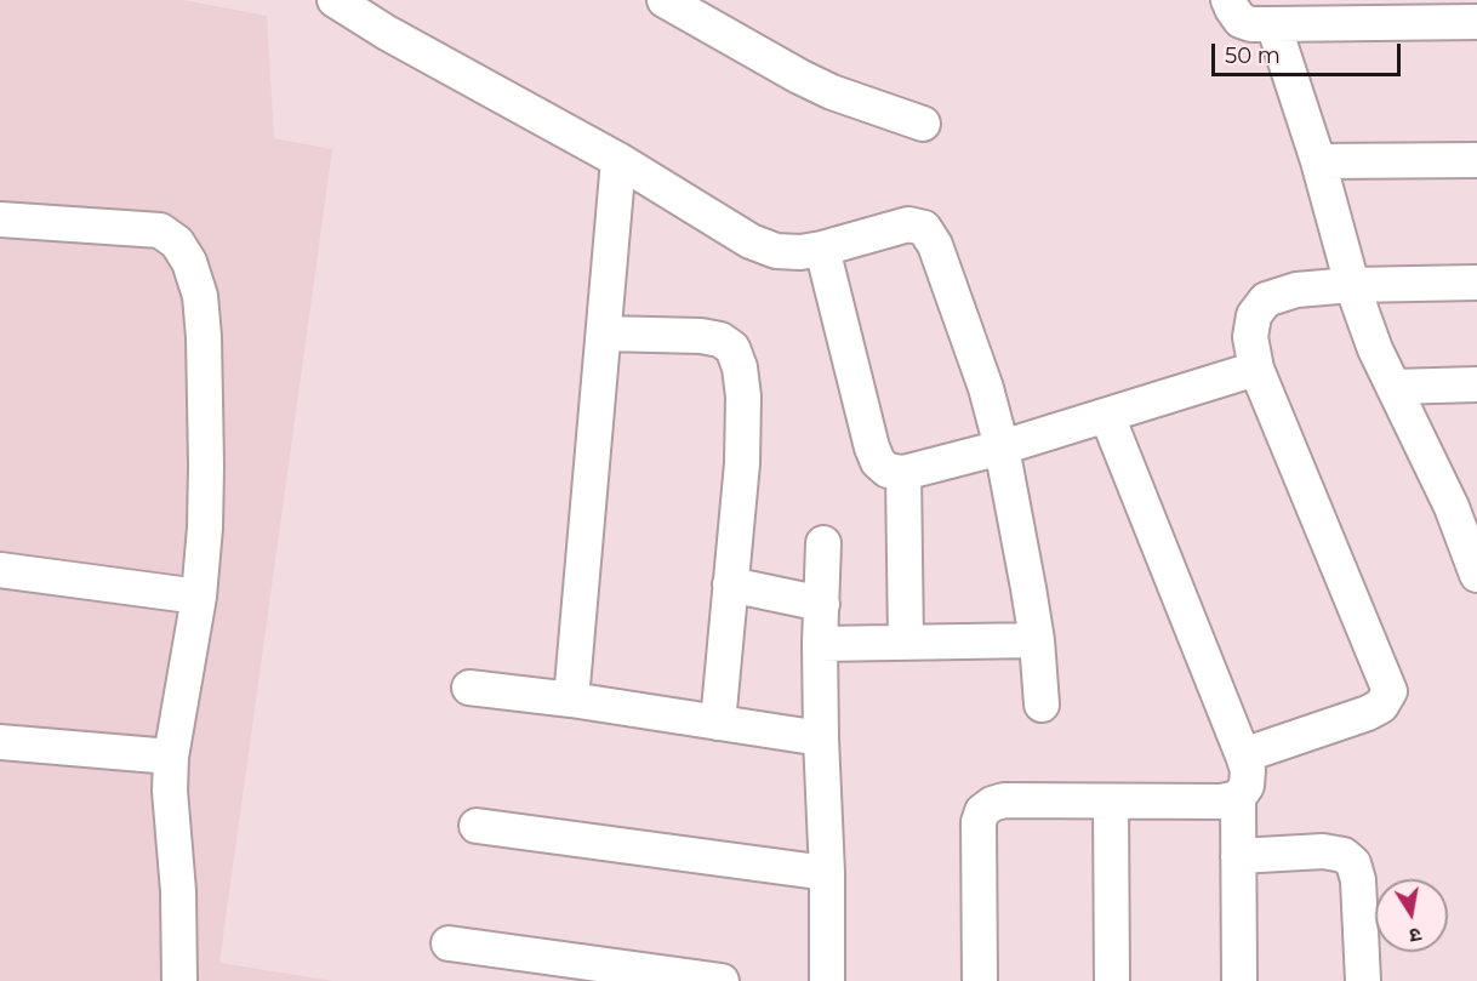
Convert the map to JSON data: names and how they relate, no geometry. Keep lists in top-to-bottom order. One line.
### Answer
{"scale_bar":"50 m","north":"bottom"}
